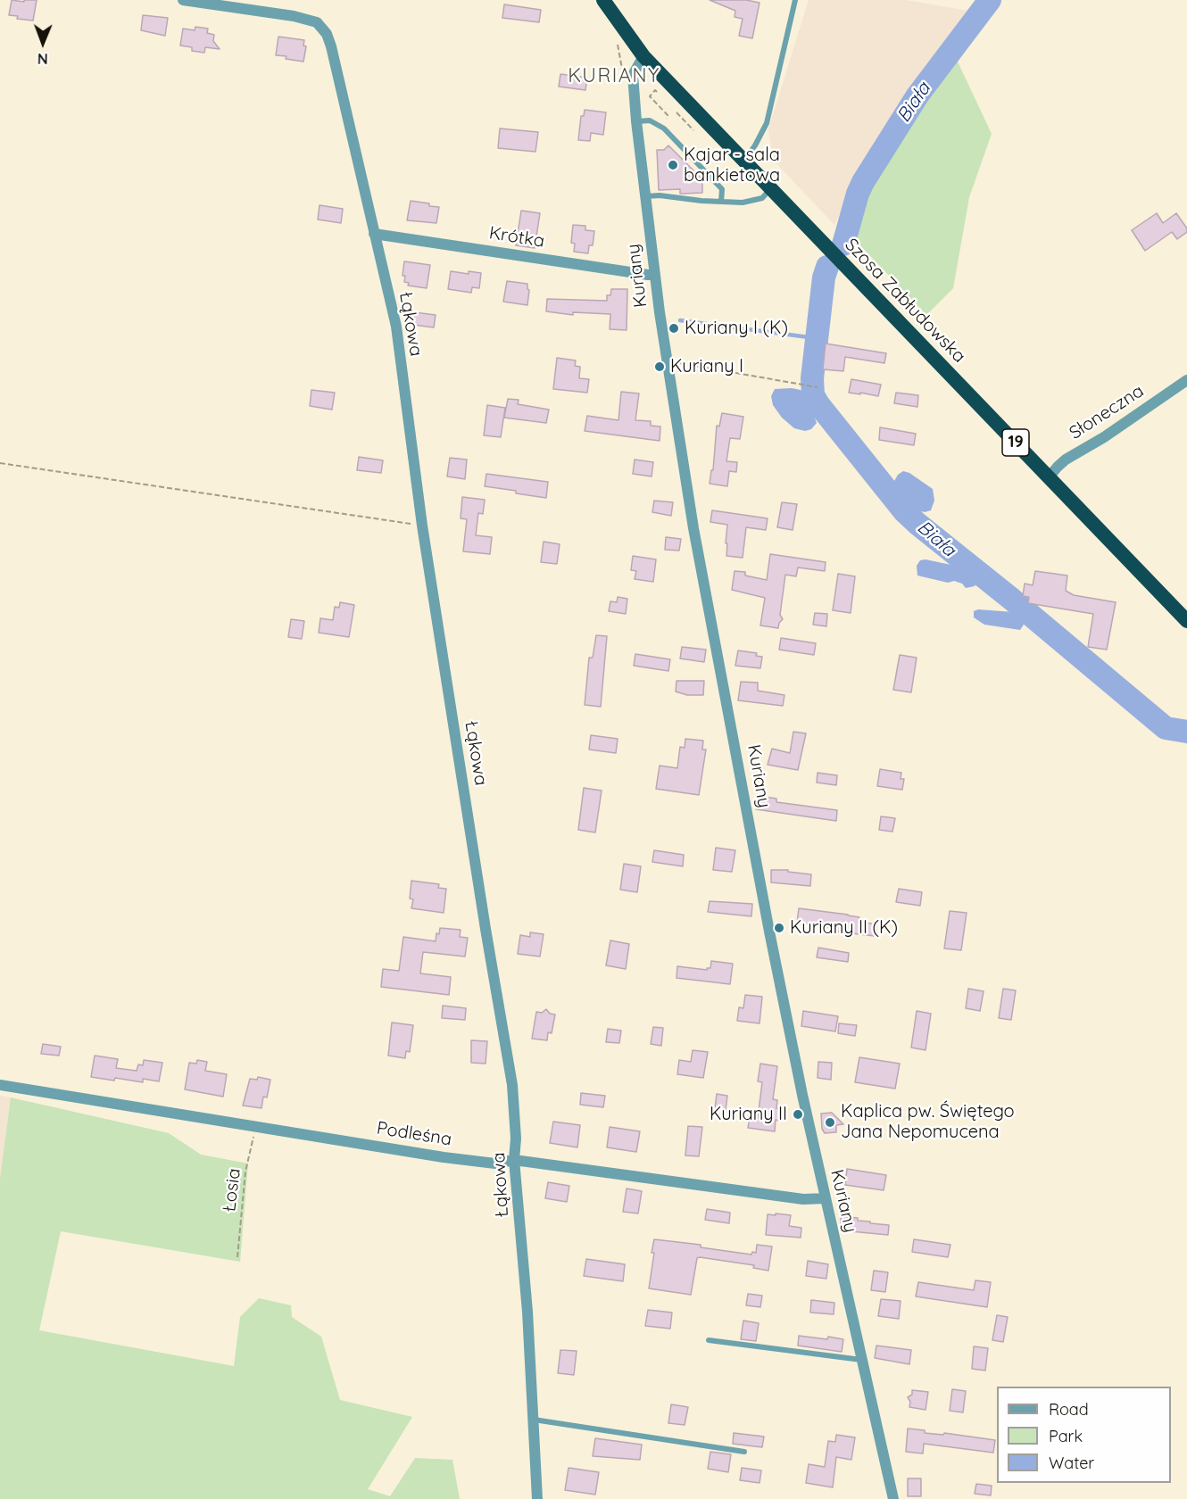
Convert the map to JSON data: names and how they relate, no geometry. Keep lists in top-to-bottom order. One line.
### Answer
{"streets":{"highway":["Szosa Zabłudowska","19"],"street":["Krótka","Kuriany","Łąkowa","Słoneczna","Podleśna"],"path":["Łosia"]},"crossings":[["Krótka","Kuriany"],["Krótka","Łąkowa"],["Kuriany","Szosa Zabłudowska"],["Kuriany","Podleśna"],["Szosa Zabłudowska","Słoneczna"],["Łąkowa","Podleśna"],["Podleśna","Łosia"]],"districts":["KURIANY"],"water":["Biała"],"places":["Kajar - sala bankietowa","Kuriany I (K)","Kuriany I","Kuriany II (K)","Kuriany II","Kaplica pw. Świętego Jana Nepomucena"],"legend":["Road","Park","Water"],"north":"bottom"}
